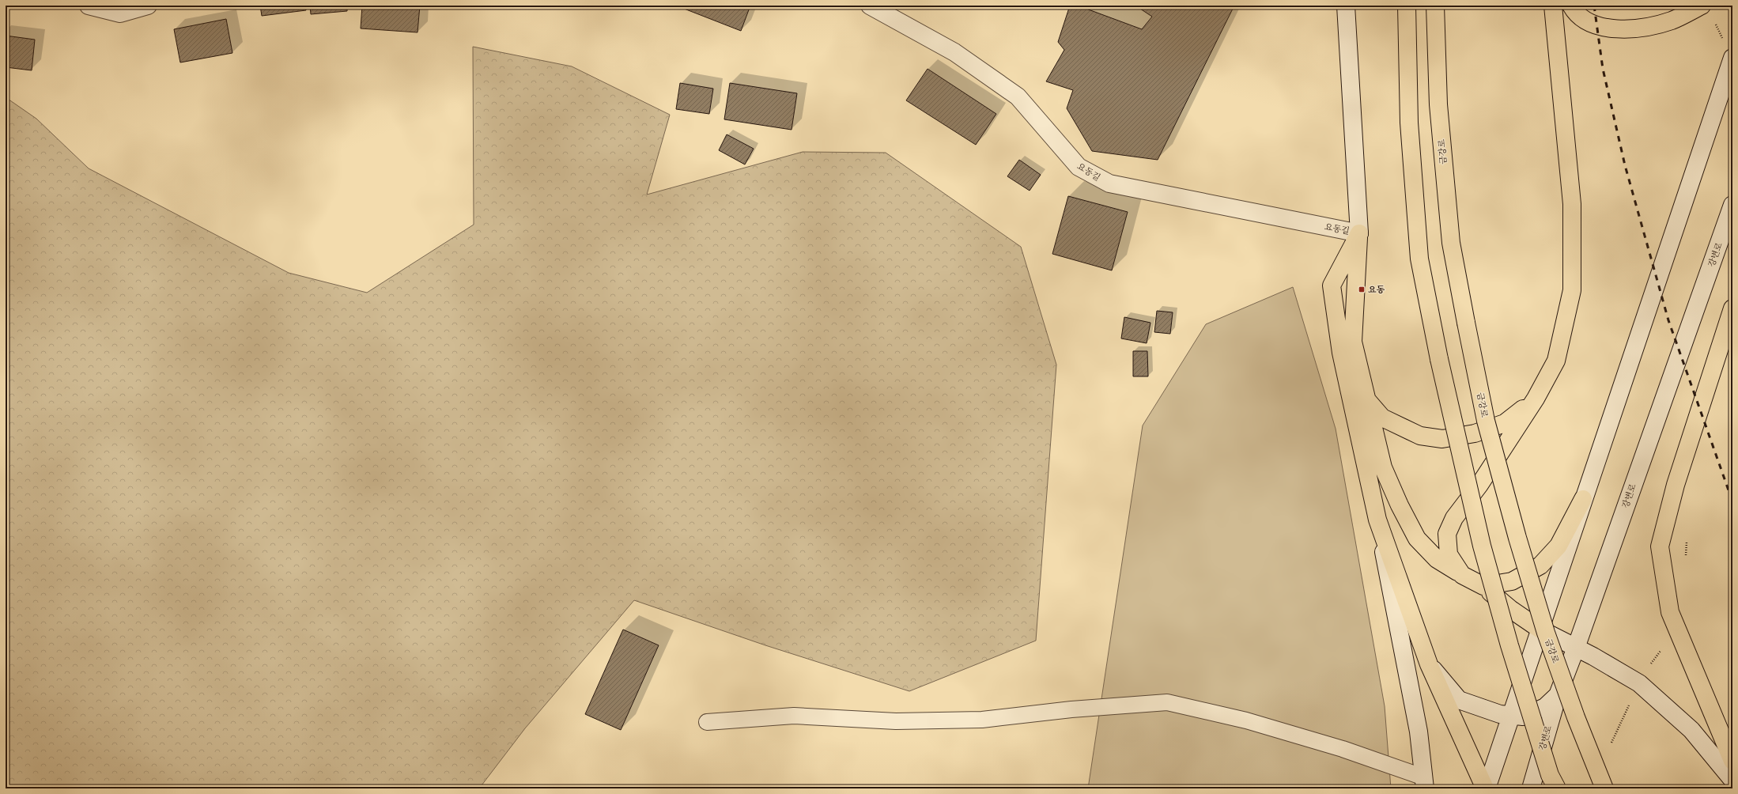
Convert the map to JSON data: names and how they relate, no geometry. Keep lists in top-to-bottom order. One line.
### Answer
{"streets":{"highway":["금강로"],"street":["요동길","강변로"]},"places":{"transit":["요동"]}}
